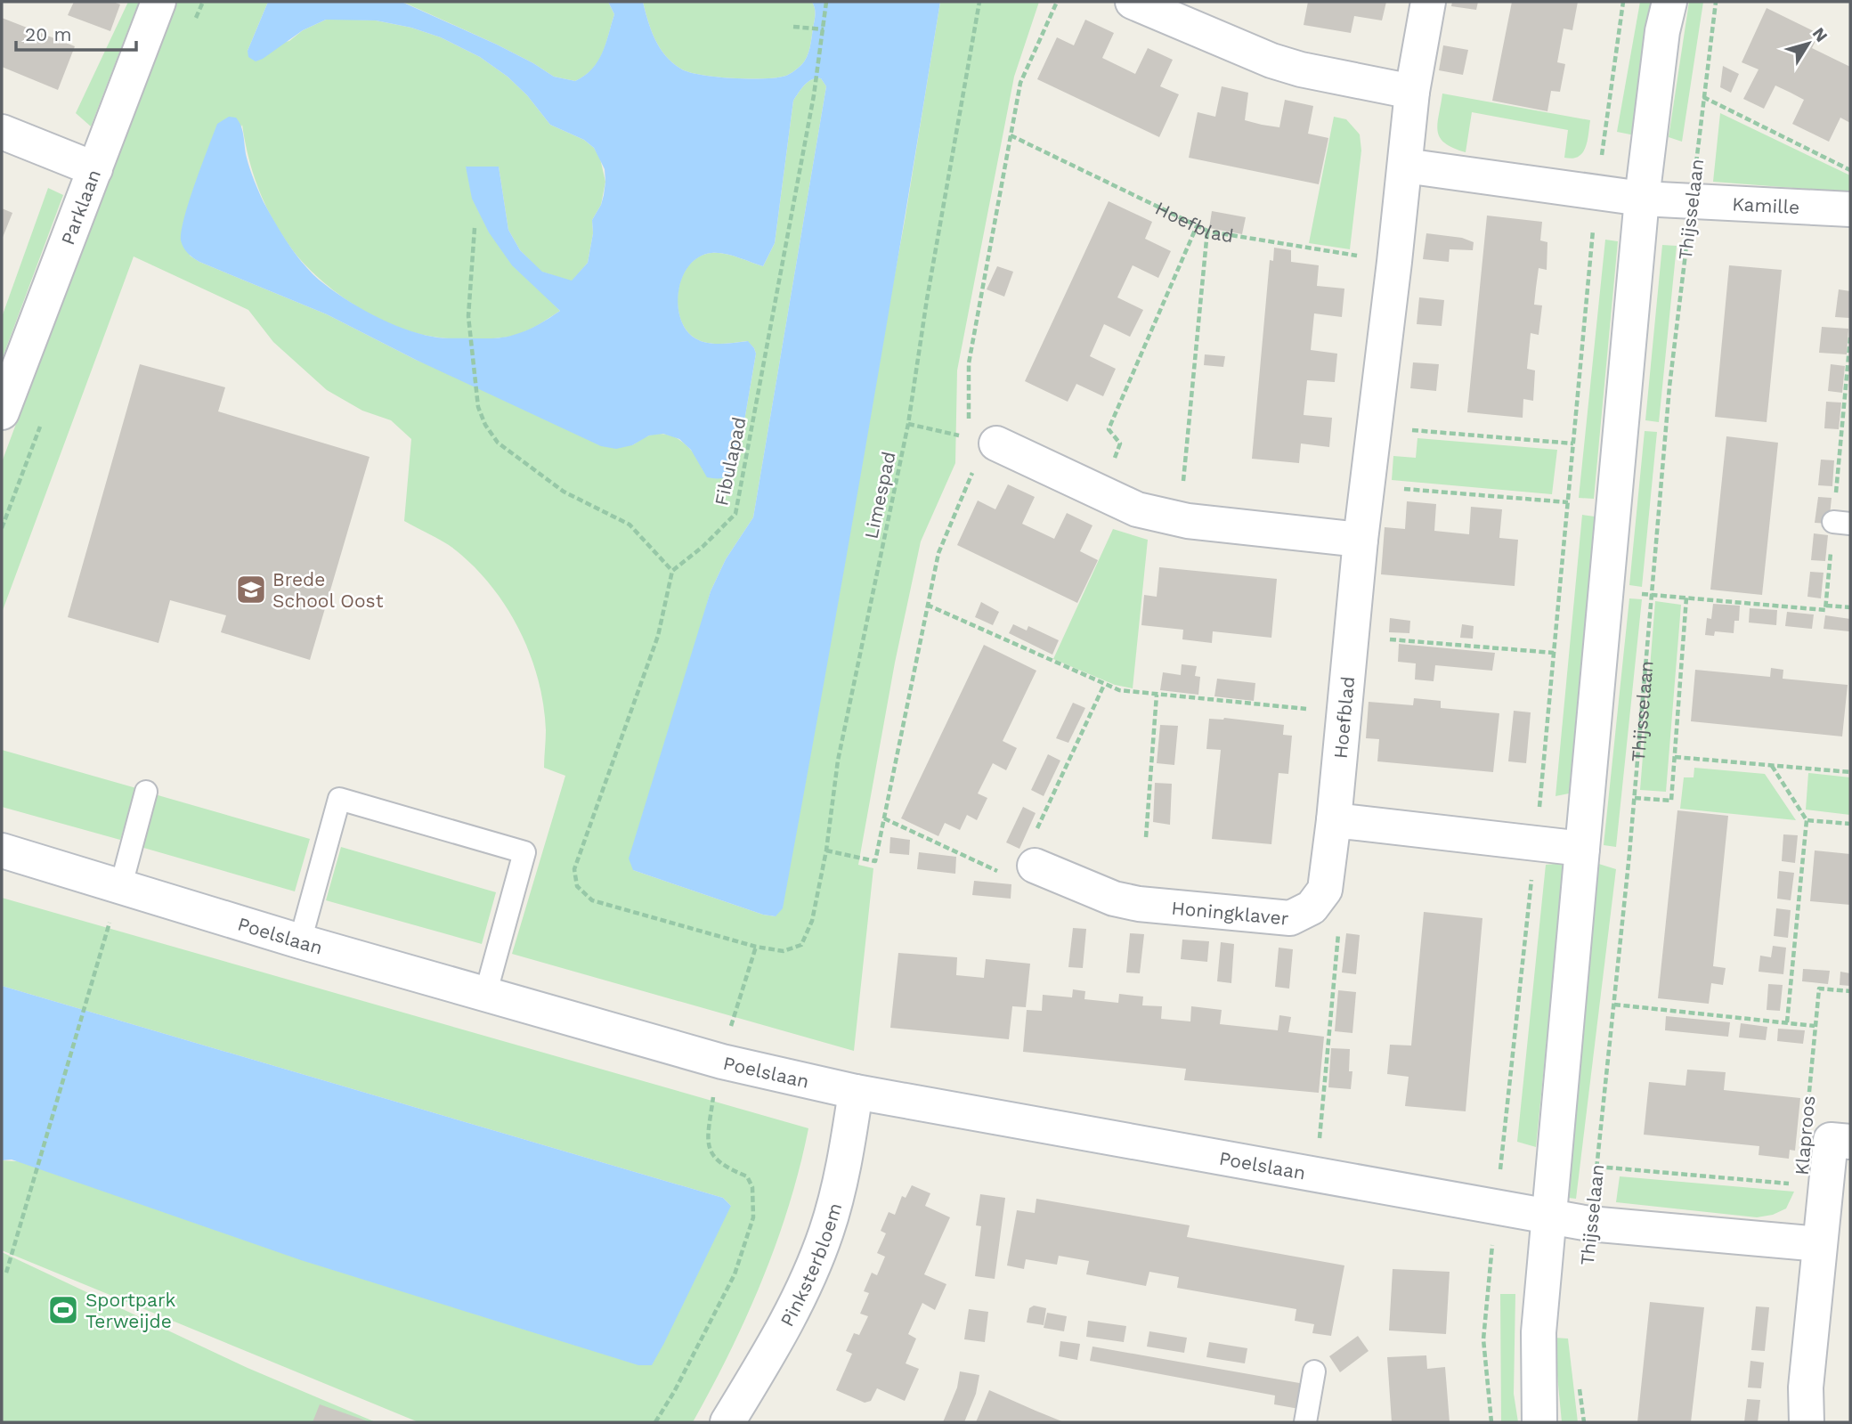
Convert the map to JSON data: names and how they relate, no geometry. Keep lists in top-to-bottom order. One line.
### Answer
{"streets":{"street":["Kamille","Parklaan","Hoefblad","Honingklaver","Poelslaan","Klaproos","Pinksterbloem"],"path":["Thijsselaan","Fibulapad","Limespad"]},"crossings":[["Kamille","Thijsselaan"],["Thijsselaan","Klaproos"],["Poelslaan","Pinksterbloem"]],"places":{"school or university":["Brede School Oost"],"sports":["Sportpark Terweijde"]},"scale_bar":"20 m","north":"top right"}
